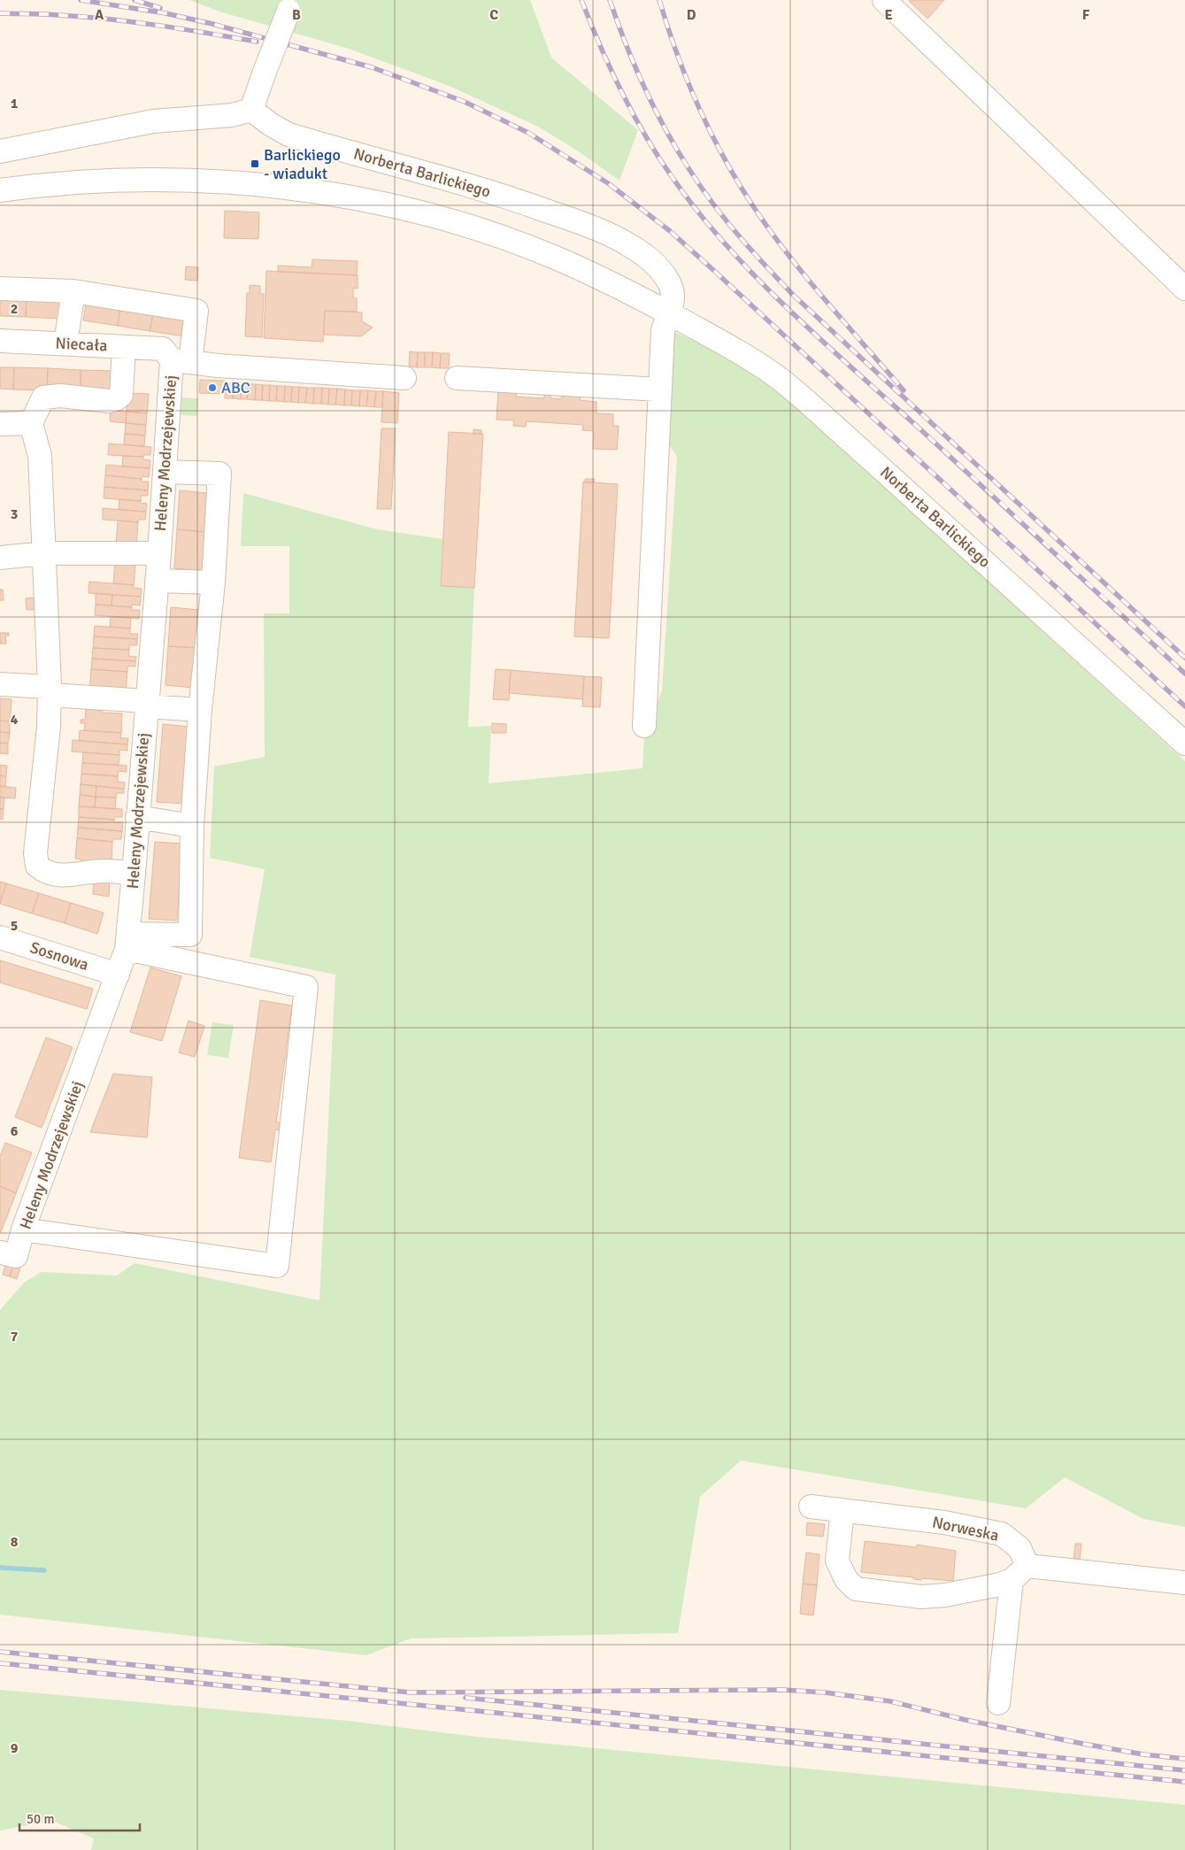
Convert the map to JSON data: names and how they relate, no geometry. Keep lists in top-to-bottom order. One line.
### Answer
{"streets":{"street":["Norberta Barlickiego","Niecała","Heleny Modrzejewskiej","Sosnowa","Norweska"]},"crossings":[["Niecała","Heleny Modrzejewskiej"],["Heleny Modrzejewskiej","Sosnowa"]],"places":{"transit":["Barlickiego - wiadukt"],"other":["ABC"]},"scale_bar":"50 m","grid":{"columns":["A","B","C","D","E","F"],"rows":["1","2","3","4","5","6","7","8","9"]}}
